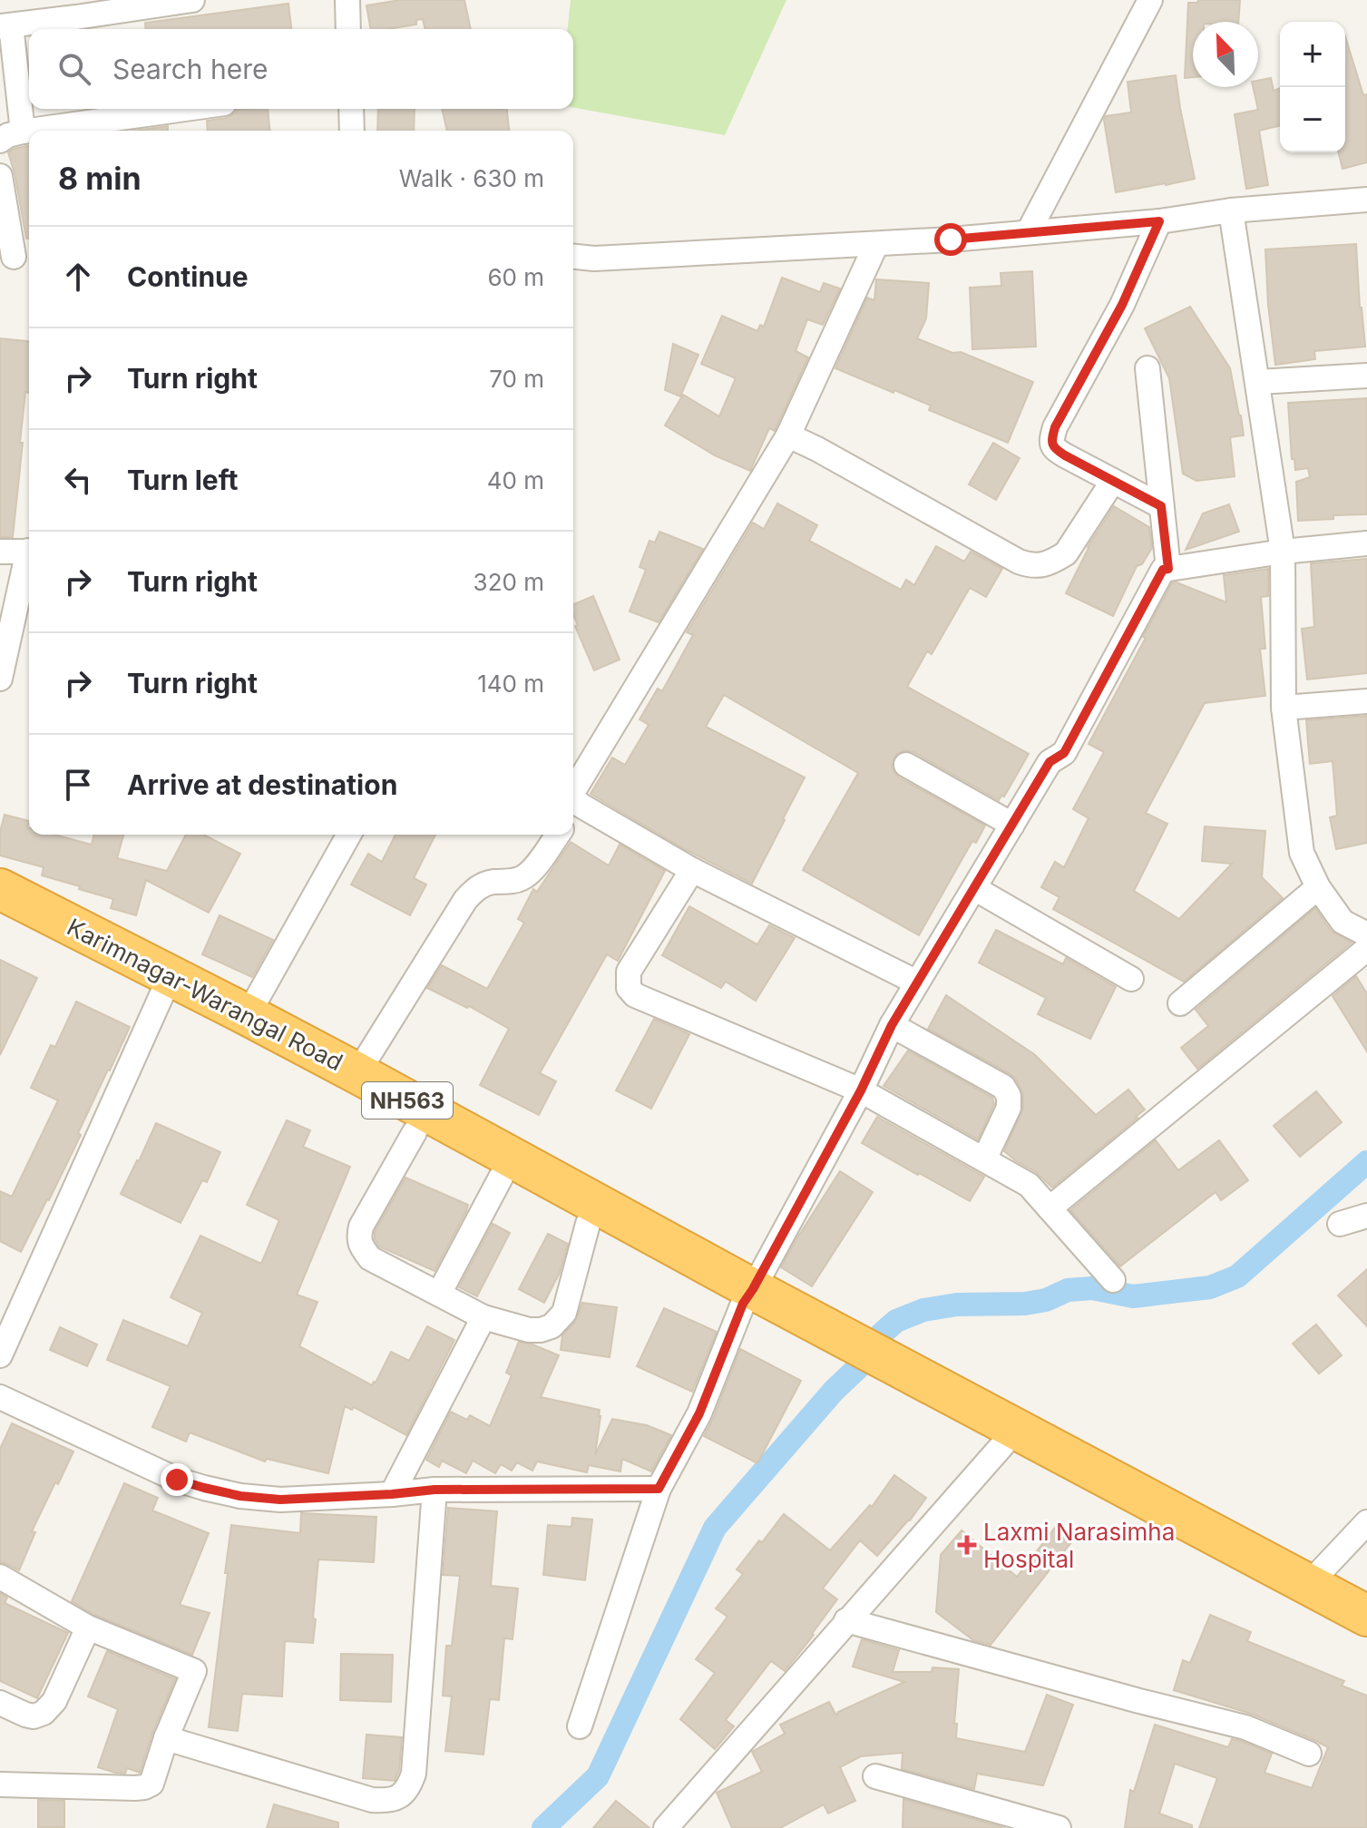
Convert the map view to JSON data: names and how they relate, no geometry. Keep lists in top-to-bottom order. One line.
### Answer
{"streets":{"highway":["Karimnagar-Warangal Road","NH563"]},"crossings":[["Karimnagar-Warangal Road","NH563"]],"places":{"health":["Laxmi Narasimha Hospital"]},"north":"top left","page":{"map_buttons":["+","−"],"search":"Search here","heading":["8 min","Walk · 630 m"],"list":[["Continue","60 m"],["Turn right","70 m"],["Turn left","40 m"],["Turn right","320 m"],["Turn right","140 m"],"Arrive at destination"]}}
